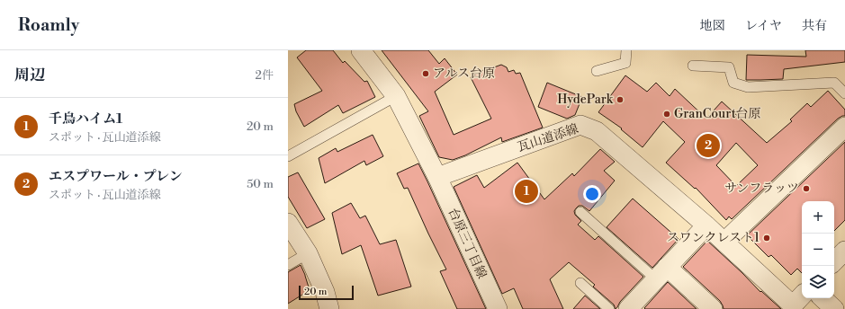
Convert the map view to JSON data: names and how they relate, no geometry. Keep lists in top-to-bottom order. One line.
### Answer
{"streets":{"street":["瓦山道添線","台原三丁目線"]},"crossings":[["瓦山道添線","台原三丁目線"]],"places":["アルス台原","HydePark","GranCourt台原","サンフラッツ","スワンクレスト1"],"scale_bar":"20 m","page":{"header":"Roamly","nav":["地図","レイヤ","共有"],"heading":["周辺","2件"],"list":[{"mark":"1","name":"千鳥ハイム1","note":"スポット · 瓦山道添線","value":"20 m"},{"mark":"2","name":"エスプワール・プレン","note":"スポット · 瓦山道添線","value":"50 m"}],"pins":["2","1"],"map_buttons":["+","−"],"scale":"20 m"}}
